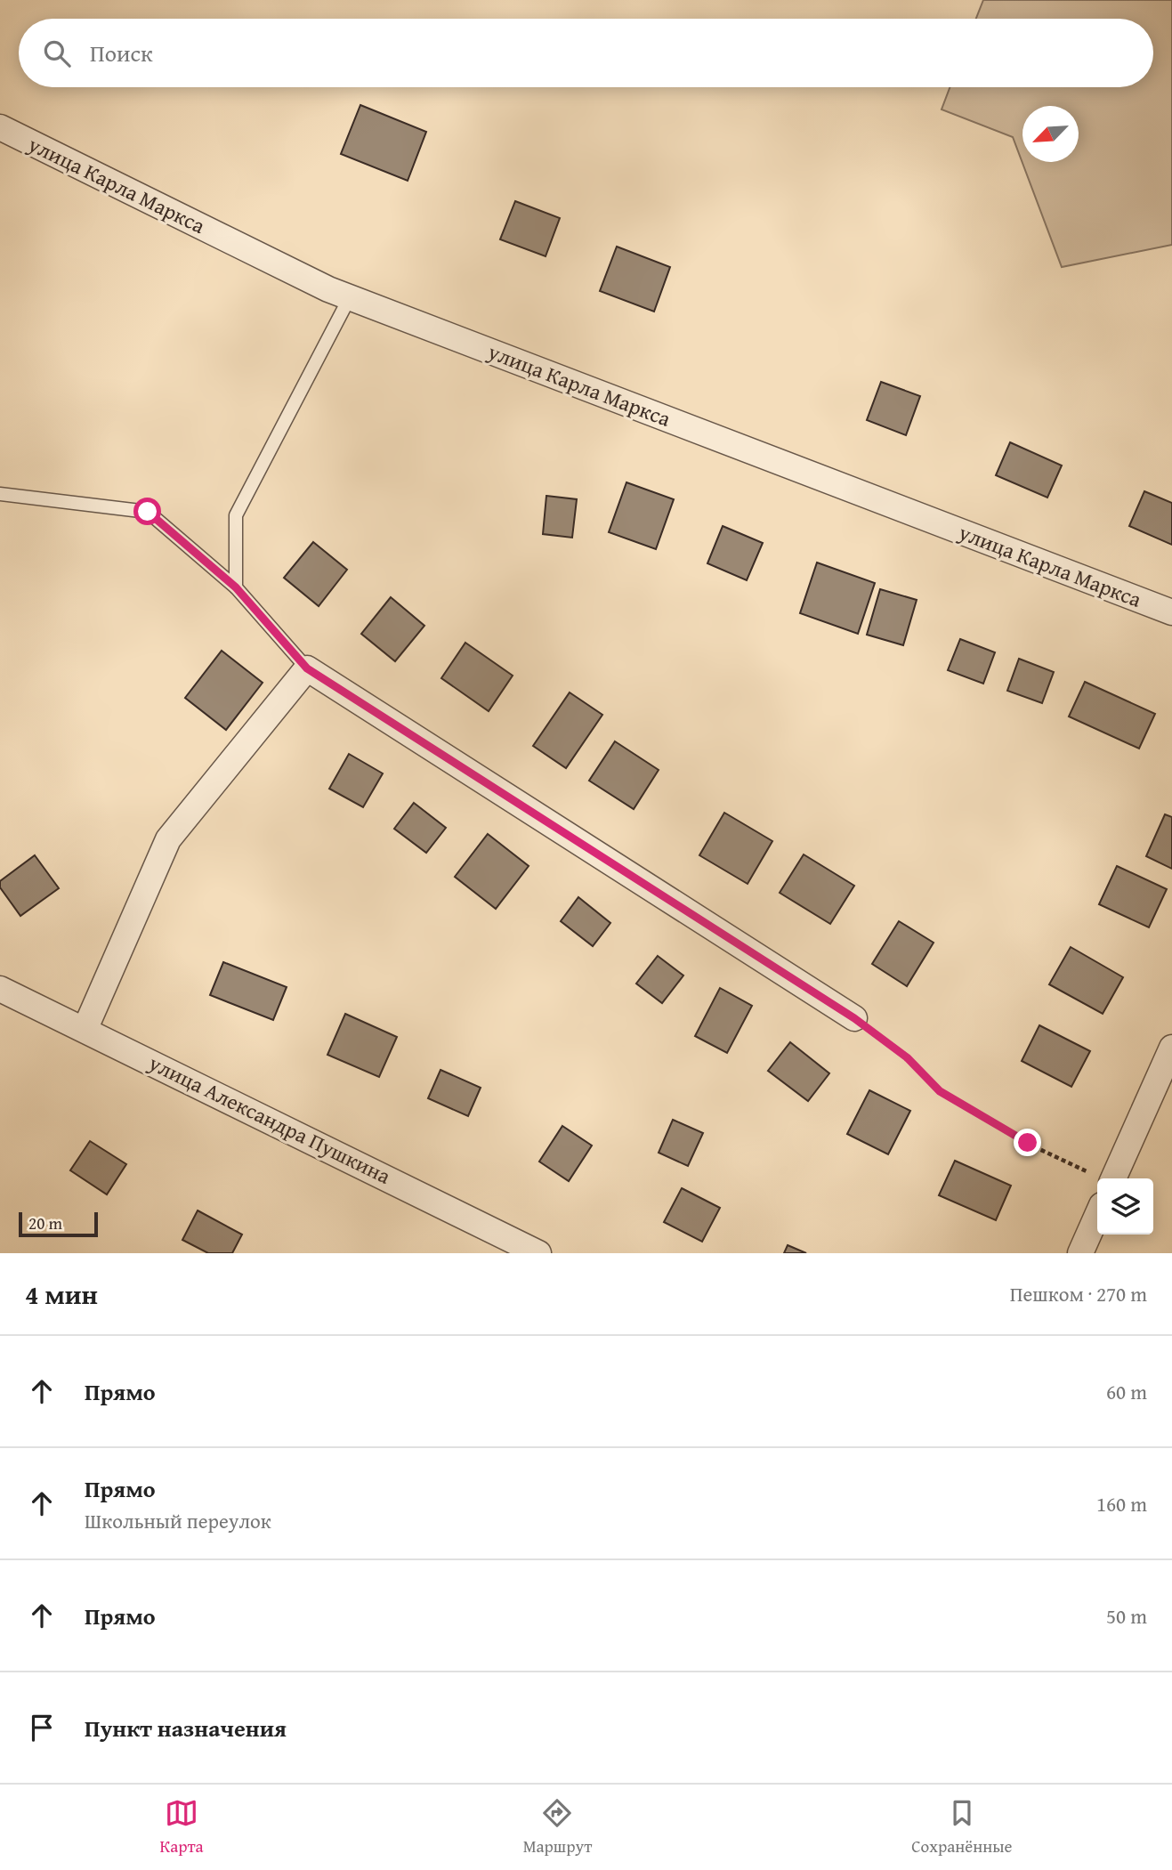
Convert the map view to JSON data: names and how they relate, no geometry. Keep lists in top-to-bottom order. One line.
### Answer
{"streets":{"street":["улица Карла Маркса","улица Александра Пушкина"]},"scale_bar":"20 m","north":"bottom left","page":{"search":"Поиск","scale":"20 m","heading":["4 мин","Пешком · 270 m"],"list":[["Прямо","60 m"],["Прямо","Школьный переулок","160 m"],["Прямо","50 m"],"Пункт назначения"],"nav":["Карта","Маршрут","Сохранённые"]}}
